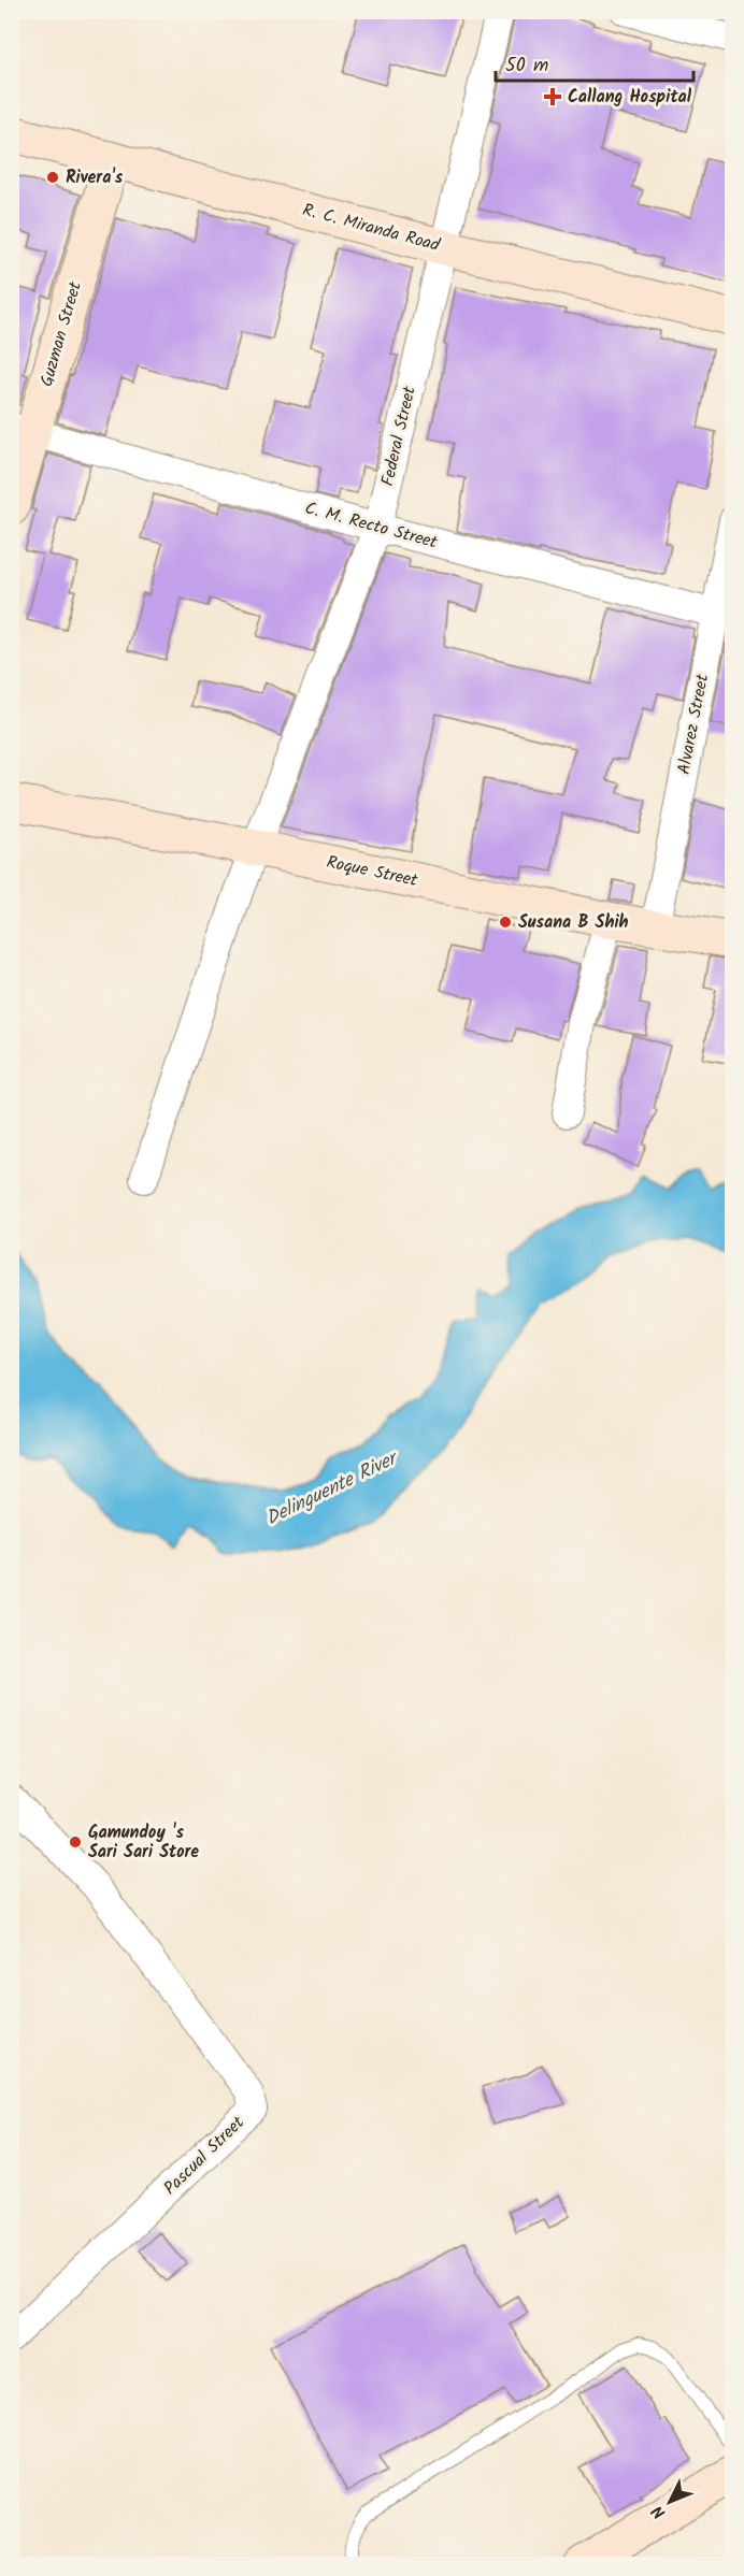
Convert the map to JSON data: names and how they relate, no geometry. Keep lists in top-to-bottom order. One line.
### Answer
{"streets":{"street":["R. C. Miranda Road","Guzman Street","Federal Street","C. M. Recto Street","Alvarez Street","Roque Street","Pascual Street"]},"crossings":[["R. C. Miranda Road","Guzman Street"],["R. C. Miranda Road","Federal Street"],["Guzman Street","C. M. Recto Street"],["Federal Street","C. M. Recto Street"],["Federal Street","Roque Street"],["C. M. Recto Street","Alvarez Street"],["Alvarez Street","Roque Street"]],"water":["Delinguente River"],"places":{"health":["Callang Hospital"],"other":["Rivera's","Susana B Shih","Gamundoy 's Sari Sari Store"]},"scale_bar":"50 m","north":"bottom left"}
